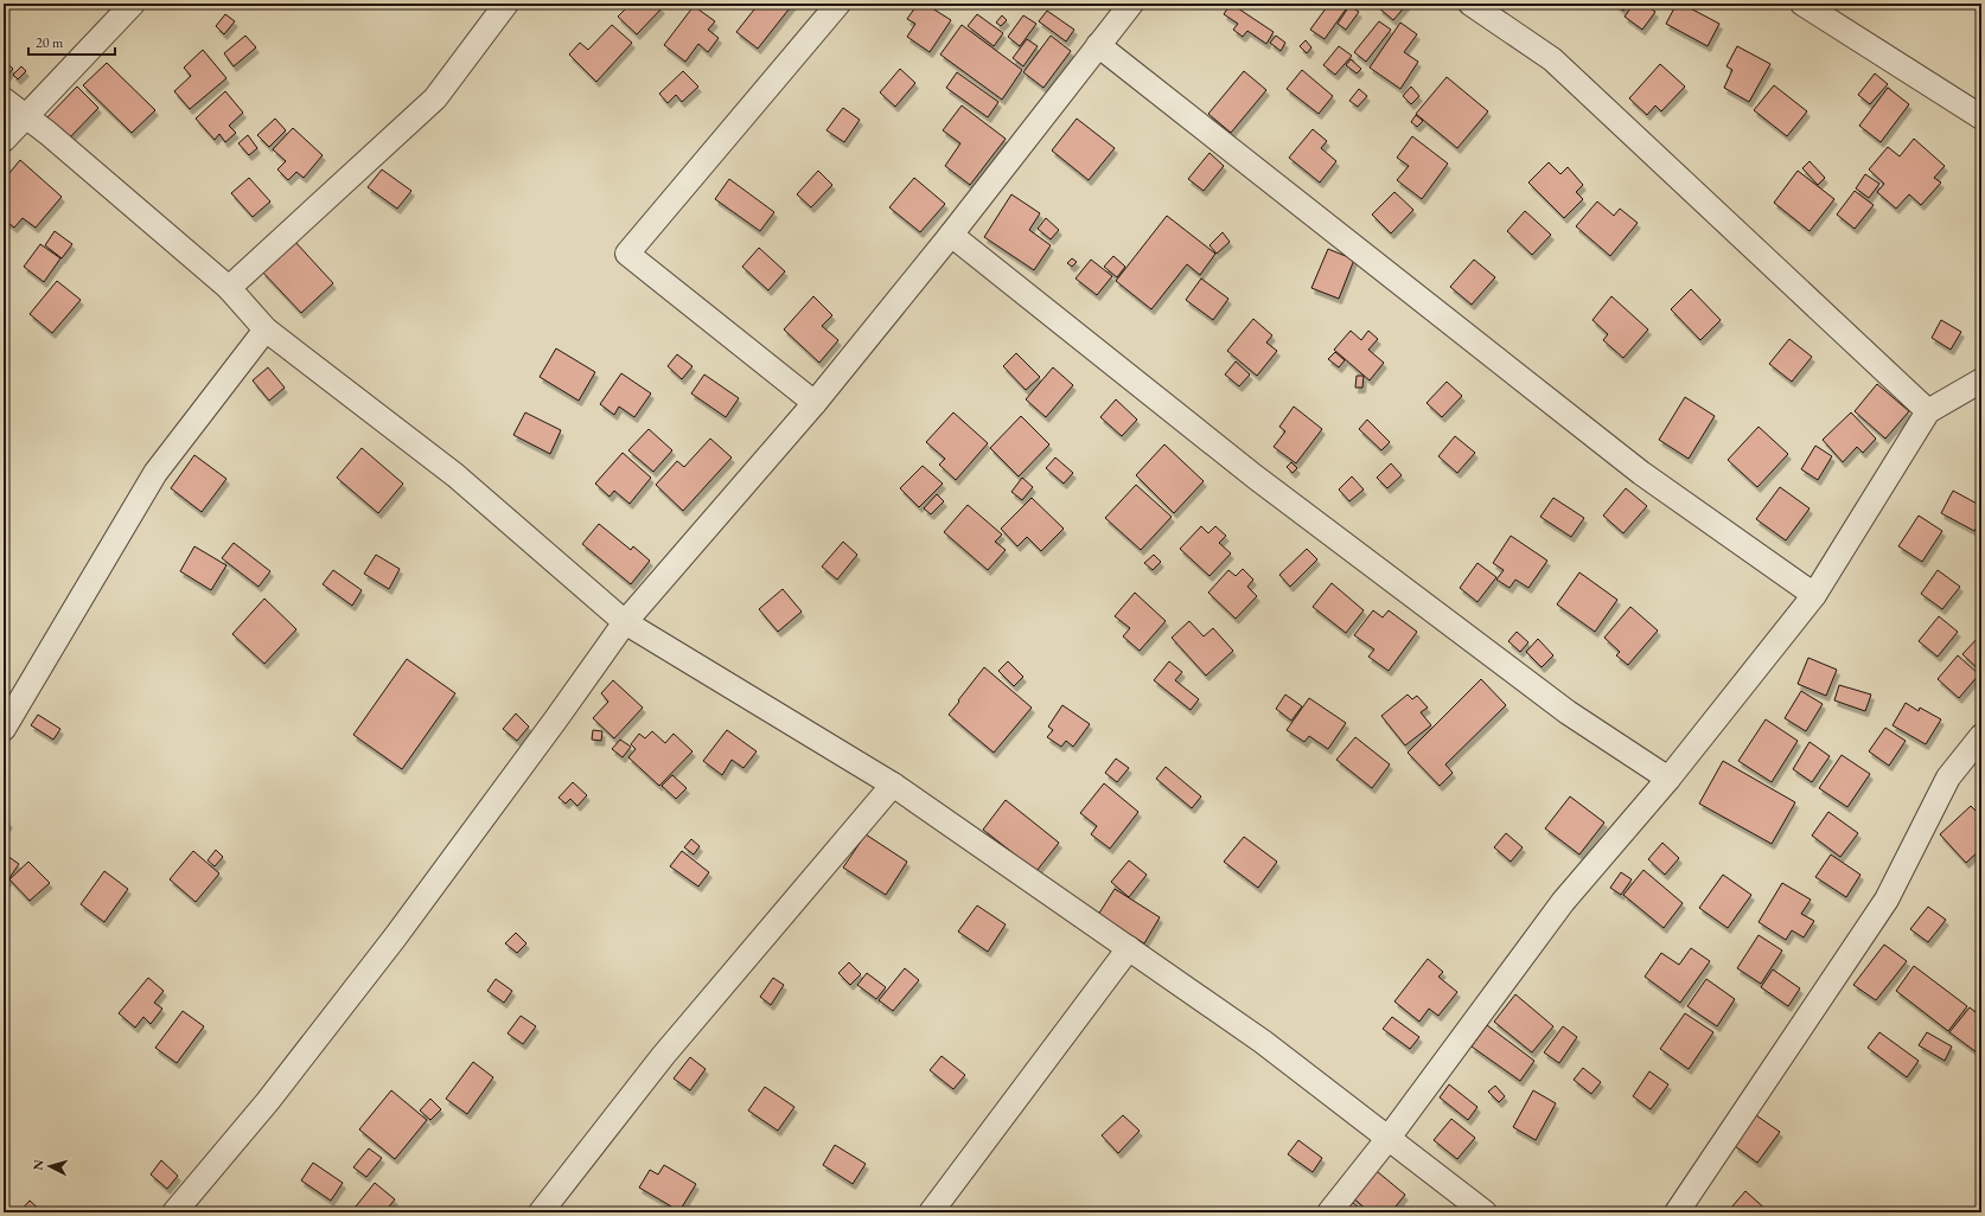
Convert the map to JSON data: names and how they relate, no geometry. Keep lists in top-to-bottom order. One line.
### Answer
{"scale_bar":"20 m","north":"left"}
